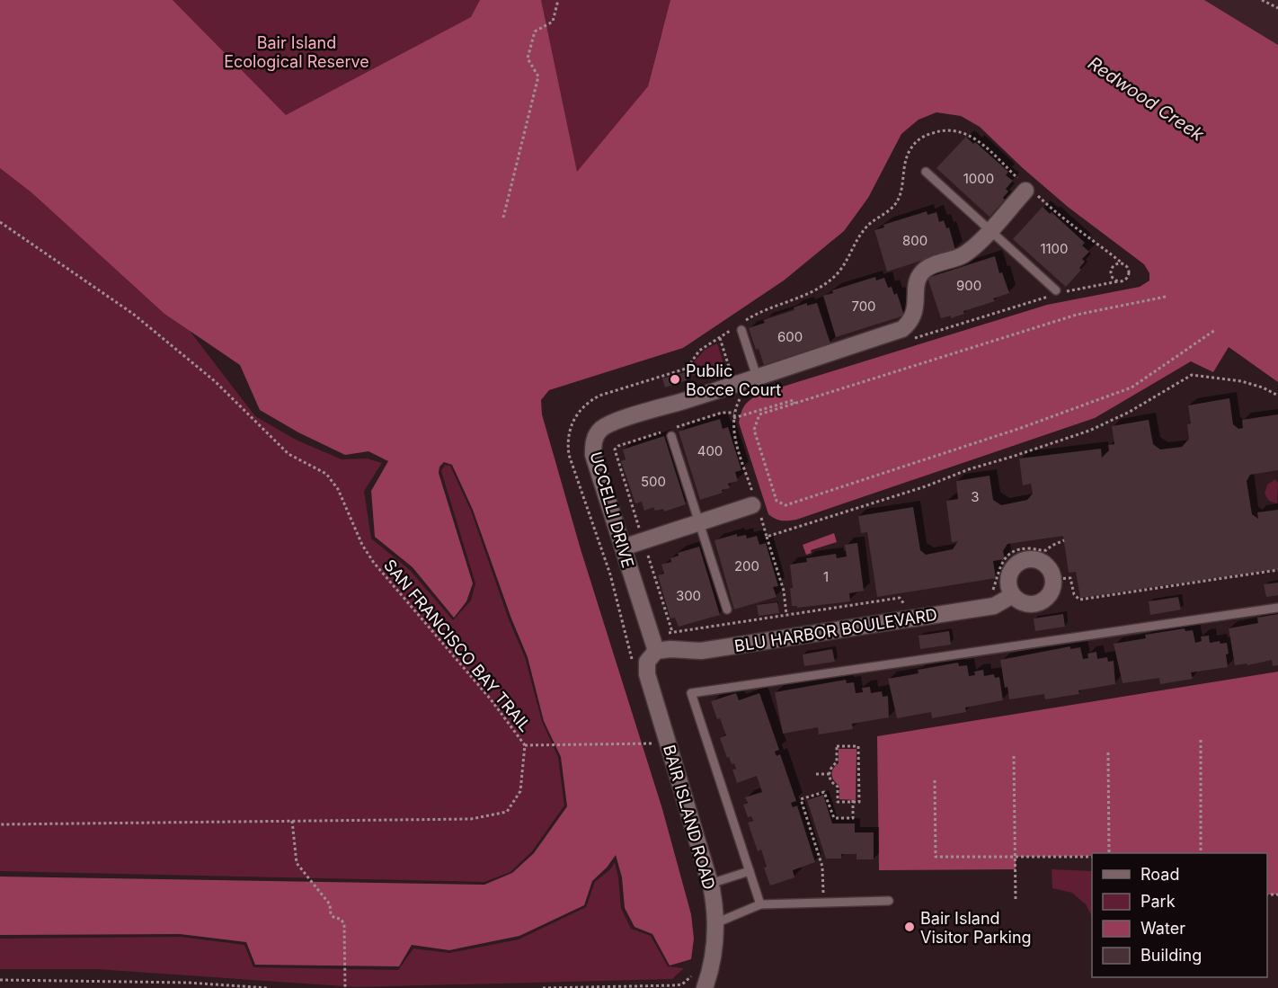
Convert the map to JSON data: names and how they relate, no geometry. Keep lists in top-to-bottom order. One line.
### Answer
{"streets":{"street":["UCCELLI DRIVE","BLU HARBOR BOULEVARD","BAIR ISLAND ROAD"],"path":["SAN FRANCISCO BAY TRAIL"]},"crossings":[["UCCELLI DRIVE","BLU HARBOR BOULEVARD"],["UCCELLI DRIVE","BAIR ISLAND ROAD"],["BLU HARBOR BOULEVARD","BAIR ISLAND ROAD"]],"water":["Redwood Creek"],"parks":["Bair Island Ecological Reserve"],"places":["Public Bocce Court","Bair Island Visitor Parking"],"house_numbers":["1000","800","1100","900","700","600","400","500","3","200","1","300"],"legend":["Road","Park","Water","Building"]}
